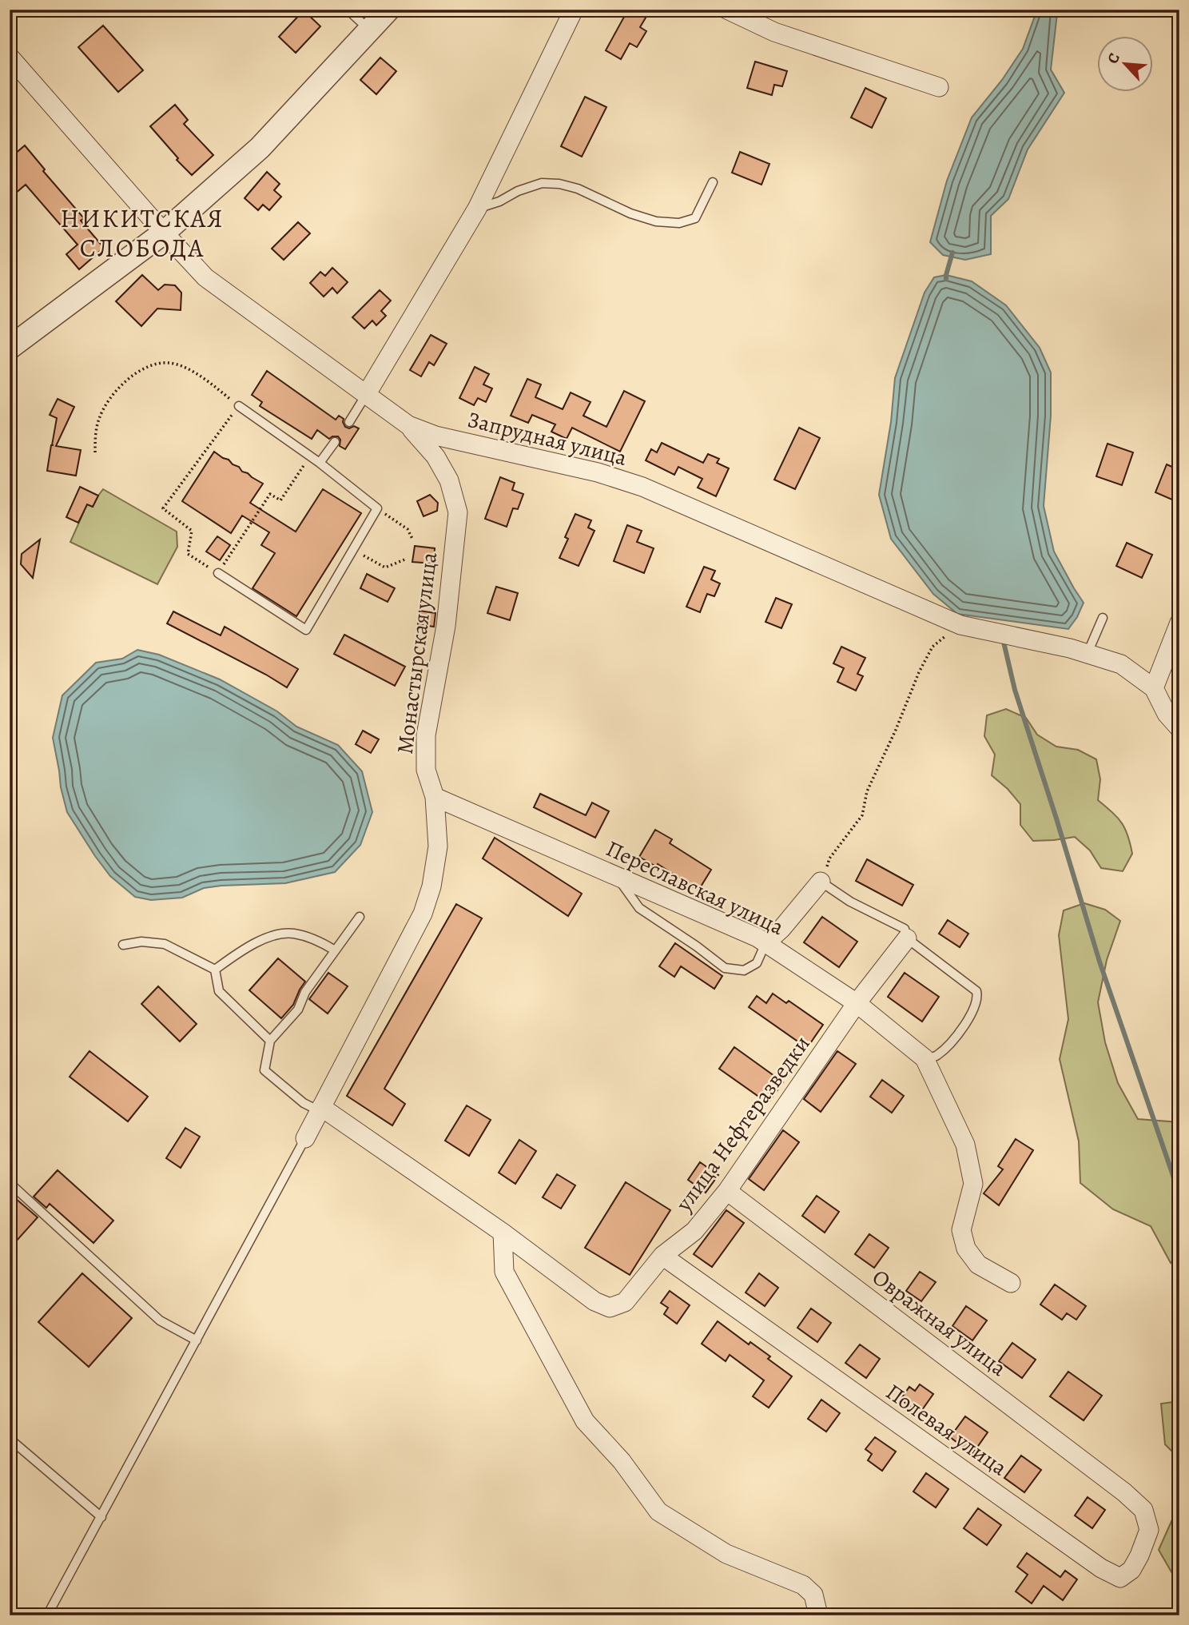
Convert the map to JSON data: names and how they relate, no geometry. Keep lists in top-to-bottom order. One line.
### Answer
{"streets":{"street":["Запрудная улица","Монастырская улица","Переславская улица","улица Нефтеразведки","Овражная улица","Полевая улица"]},"crossings":[["Запрудная улица","Монастырская улица"],["Монастырская улица","Переславская улица"],["Переславская улица","улица Нефтеразведки"],["улица Нефтеразведки","Овражная улица"],["улица Нефтеразведки","Полевая улица"],["Овражная улица","Полевая улица"]],"districts":["НИКИТСКАЯ СЛОБОДА"],"north":"top left"}
